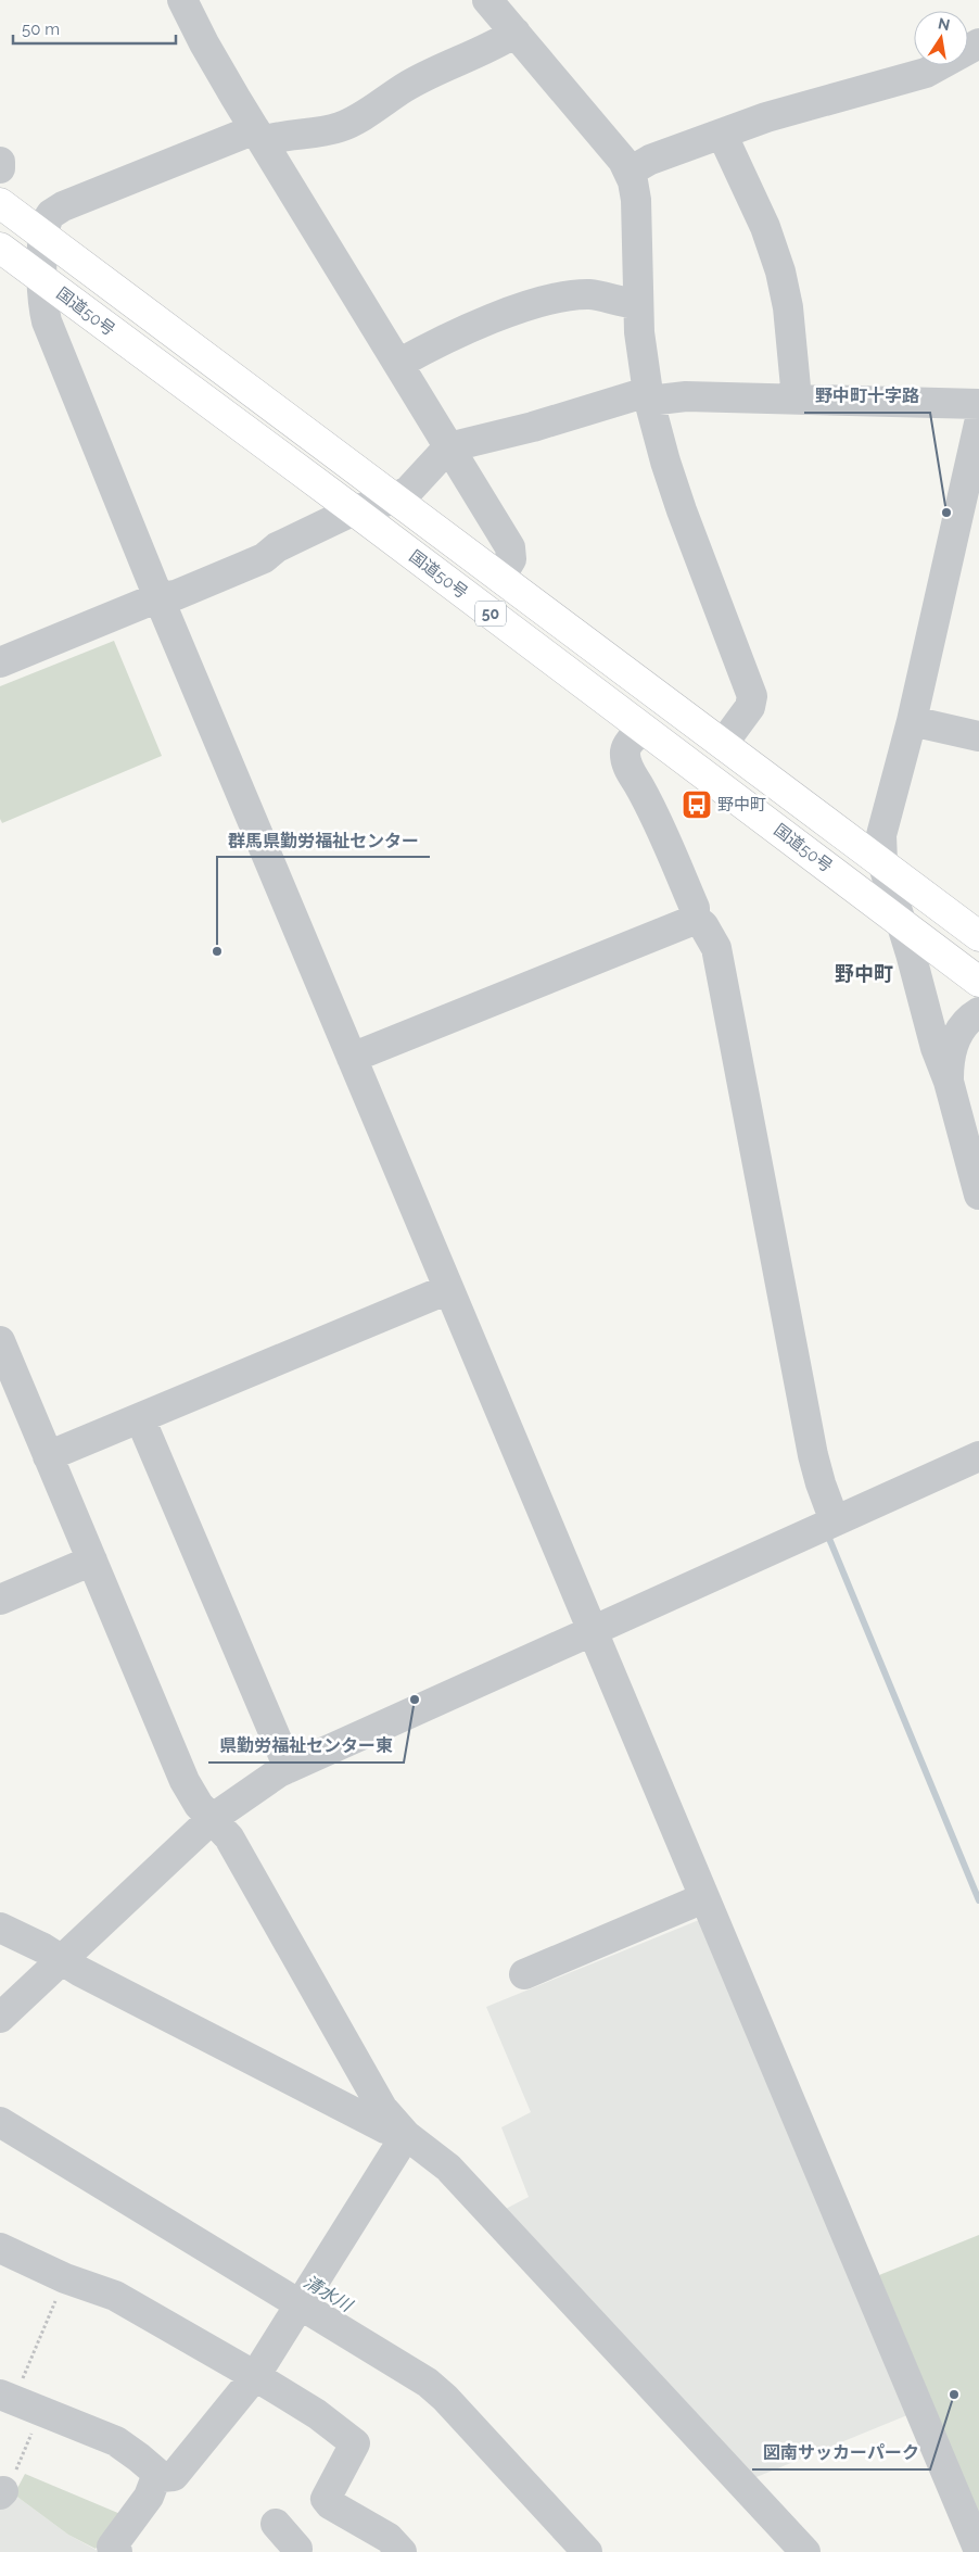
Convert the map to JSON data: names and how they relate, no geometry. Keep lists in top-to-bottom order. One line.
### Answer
{"streets":{"highway":["国道50号","50"]},"districts":["野中町"],"water":["清水川"],"places":{"other":["野中町十字路","群馬県勤労福祉センター","県勤労福祉センター東","図南サッカーパーク"],"bus stop":["野中町"]},"scale_bar":"50 m","north":"top"}
